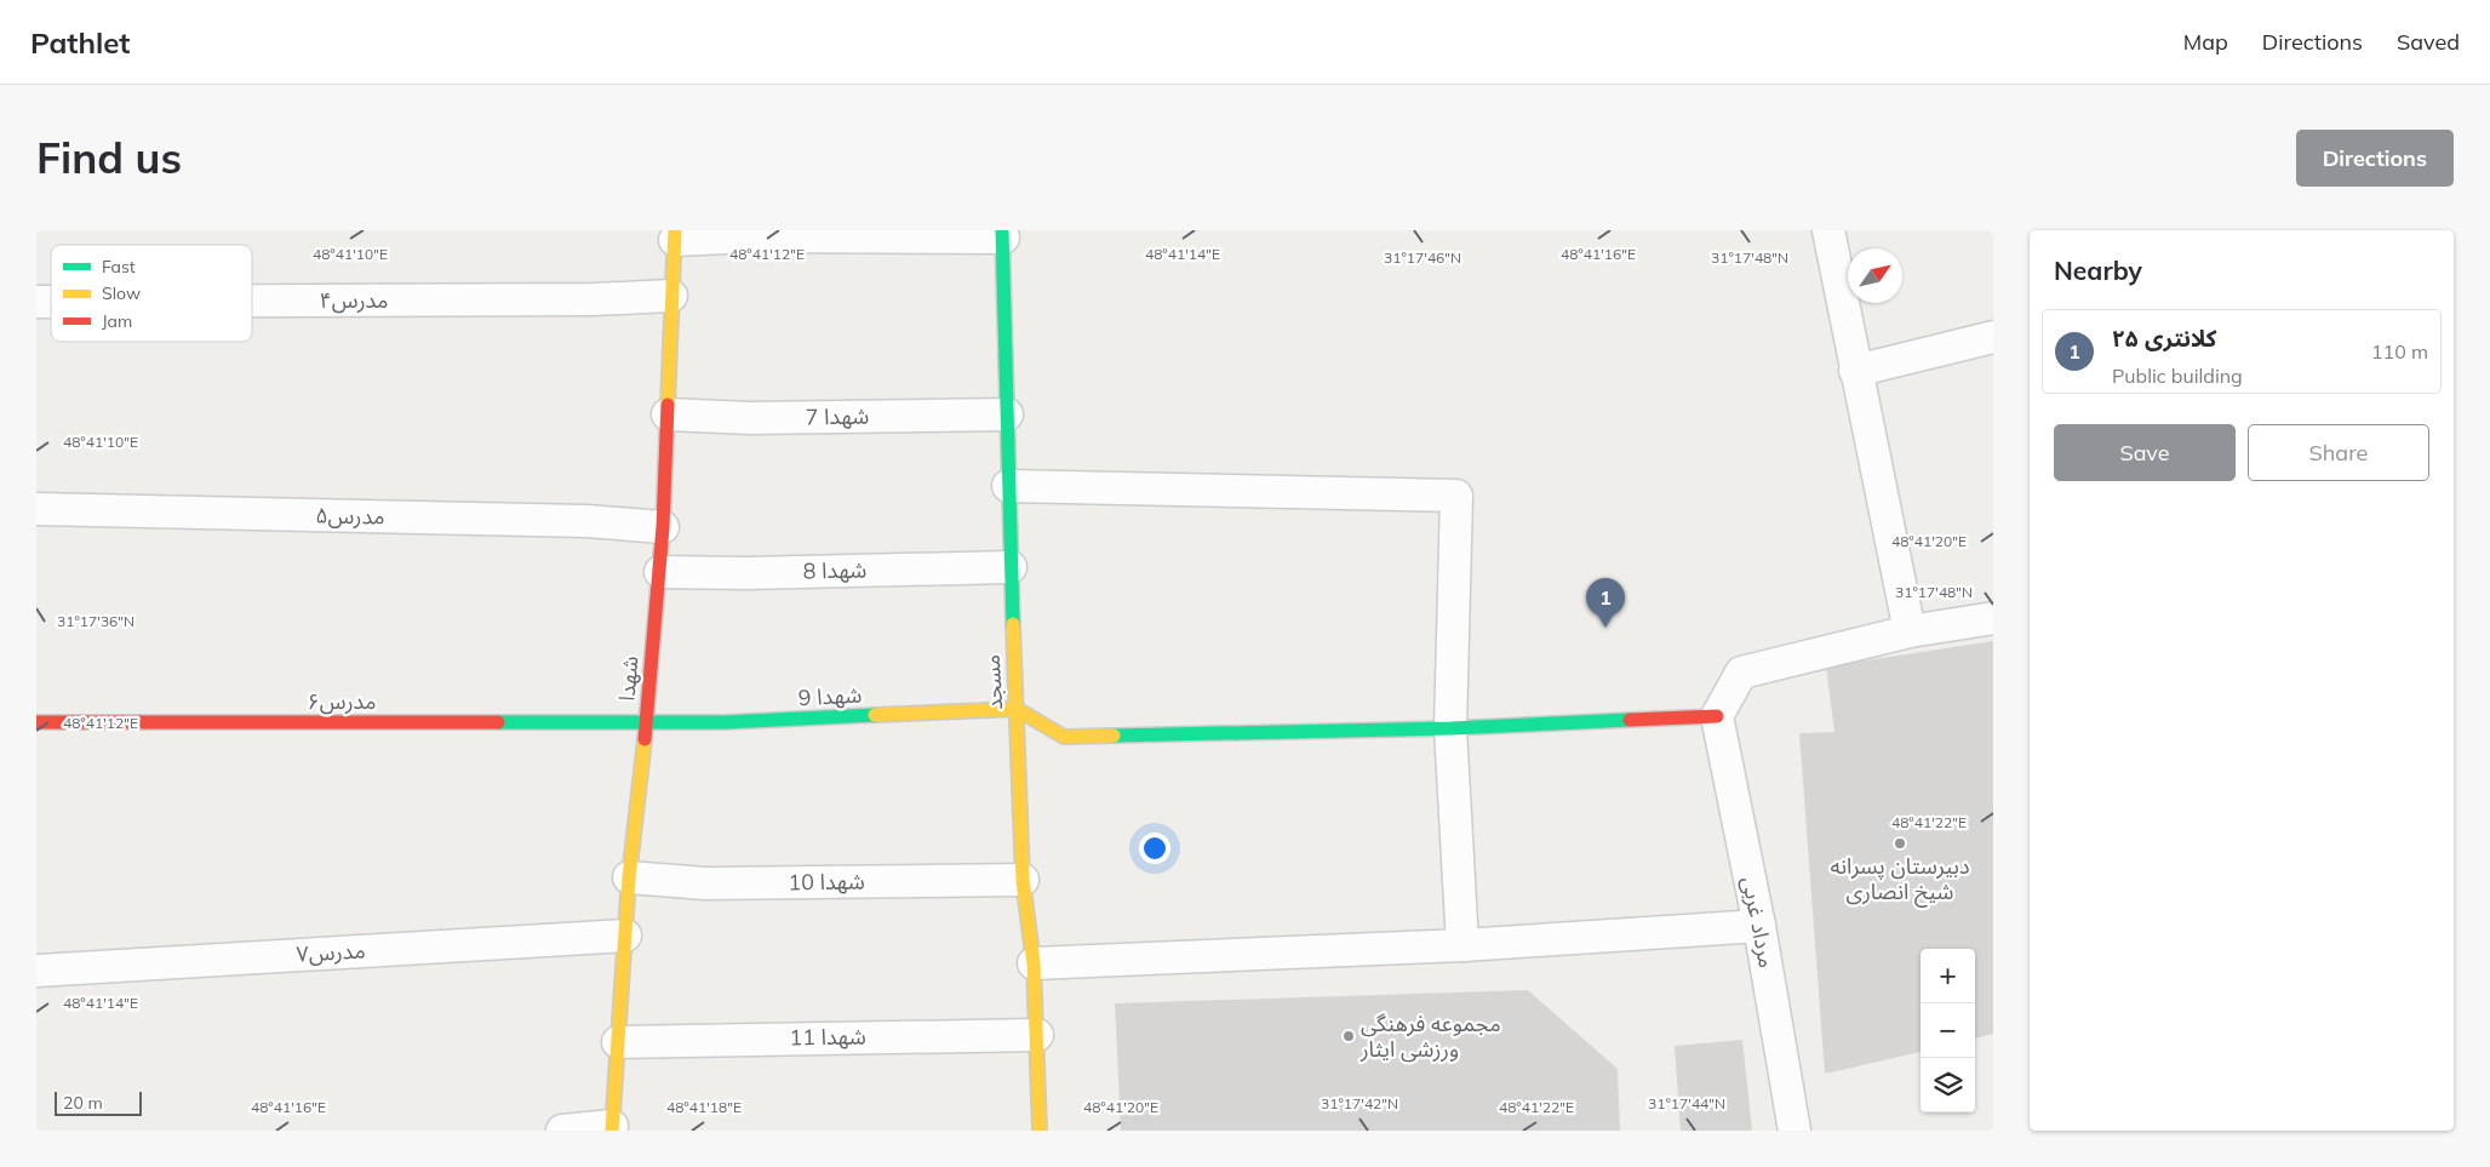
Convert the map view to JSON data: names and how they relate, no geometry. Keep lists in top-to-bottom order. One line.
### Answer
{"streets":{"street":["مدرس۴","شهدا 7","مدرس۵","شهدا 8","شهدا","مسجد","شهدا 9","مدرس۶","شهدا 10","مرداد غربی","مدرس۷","شهدا 11"]},"crossings":[["مدرس۴","شهدا"],["شهدا 7","شهدا"],["شهدا 7","مسجد"],["مدرس۵","شهدا"],["شهدا 8","شهدا"],["شهدا 8","مسجد"],["شهدا","شهدا 9"],["شهدا","مدرس۶"],["شهدا","شهدا 10"],["شهدا","مدرس۷"],["شهدا","شهدا 11"],["مسجد","شهدا 9"],["مسجد","شهدا 10"],["مسجد","شهدا 11"],["شهدا 9","مدرس۶"]],"places":["دبیرستان پسرانه شیخ انصاری","مجموعه فرهنگی ورزشی ایثار"],"legend":["Fast","Slow","Jam"],"scale_bar":"20 m","north":"top right","page":{"header":"Pathlet","nav":["Map","Directions","Saved"],"buttons":["Directions",["Save","Share"]],"title":"Find us","heading":"Nearby","list":[{"mark":"1","name":"کلانتری ۲۵","note":"Public building","value":"110 m"}],"pins":"1","map_buttons":["+","−"],"scale":"20 m"},"coordinates":["48°41'10\"E","48°41'12\"E","48°41'14\"E","48°41'16\"E","31°17'46\"N","31°17'48\"N","48°41'20\"E","31°17'36\"N","48°41'22\"E","31°17'42\"N","31°17'44\"N","48°41'18\"E"]}
